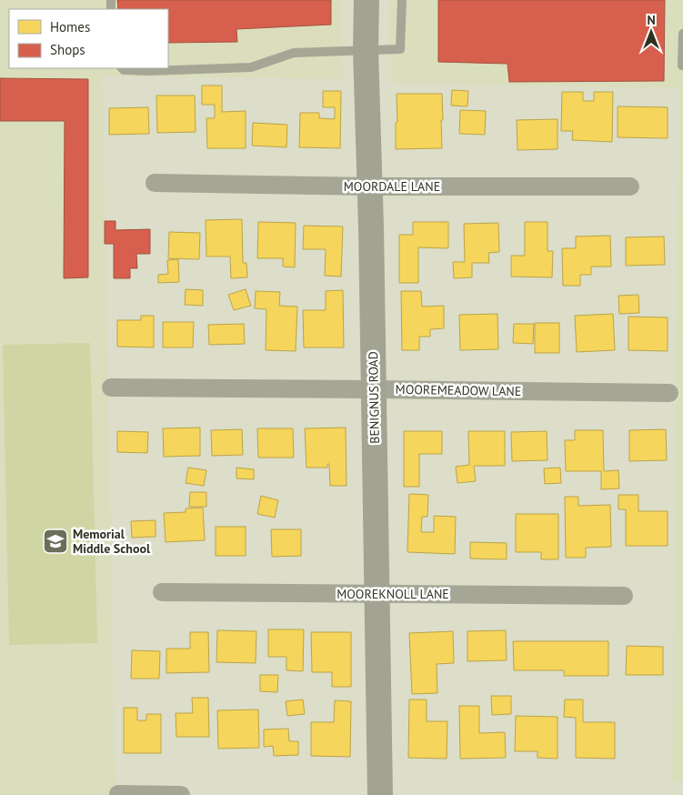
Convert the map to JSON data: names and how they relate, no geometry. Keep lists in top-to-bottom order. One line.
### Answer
{"streets":{"street":["MOORDALE LANE","MOOREMEADOW LANE","BENIGNUS ROAD","MOOREKNOLL LANE"]},"crossings":[["MOORDALE LANE","BENIGNUS ROAD"],["MOOREMEADOW LANE","BENIGNUS ROAD"],["BENIGNUS ROAD","MOOREKNOLL LANE"]],"places":{"school or university":["Memorial Middle School"]},"legend":["Homes","Shops"],"north":"top"}
